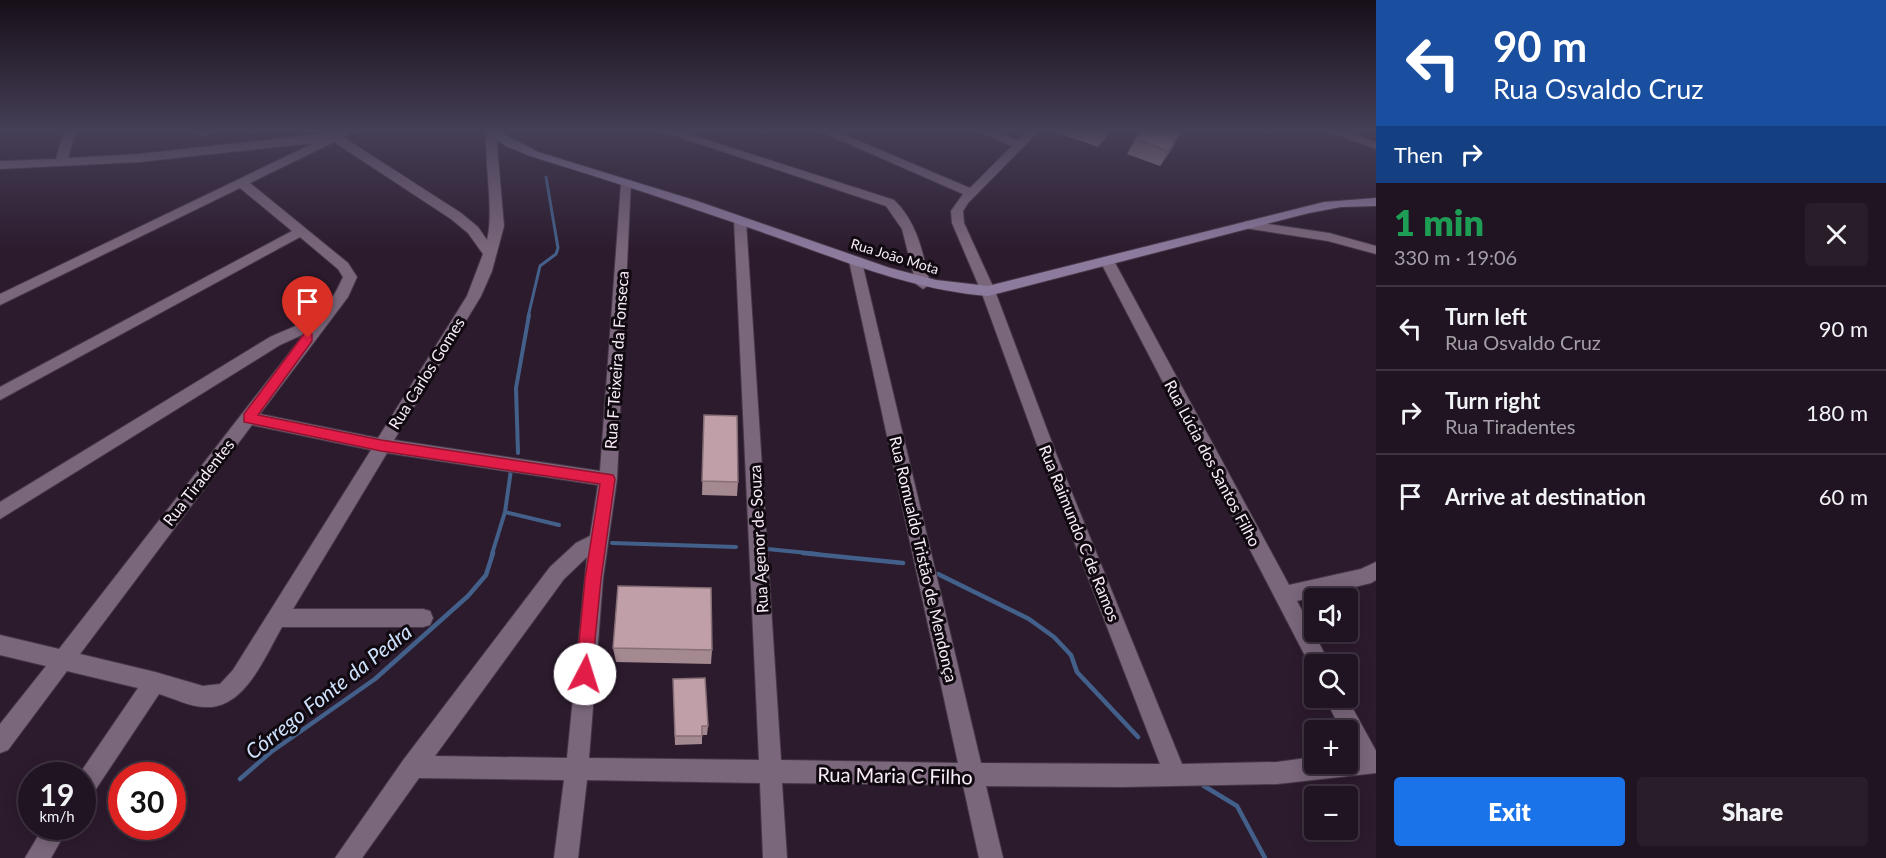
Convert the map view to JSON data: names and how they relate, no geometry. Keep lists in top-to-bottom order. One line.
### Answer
{"streets":{"main road":["Rua João Mota"],"street":["Rua F Teixeira da Fonseca","Rua Carlos Gomes","Rua Lúcia dos Santos Filho","Rua Tiradentes","Rua Raimundo C de Ramos","Rua Agenor de Souza","Rua Romualdo Tristão de Mendonça","Rua Maria C Filho"]},"crossings":[["Rua João Mota","Rua F Teixeira da Fonseca"],["Rua João Mota","Rua Lúcia dos Santos Filho"],["Rua João Mota","Rua Raimundo C de Ramos"],["Rua João Mota","Rua Agenor de Souza"],["Rua João Mota","Rua Romualdo Tristão de Mendonça"],["Rua F Teixeira da Fonseca","Rua Maria C Filho"],["Rua Raimundo C de Ramos","Rua Maria C Filho"],["Rua Agenor de Souza","Rua Maria C Filho"],["Rua Romualdo Tristão de Mendonça","Rua Maria C Filho"]],"water":["Córrego Fonte da Pedra"],"page":{"turn":["90 m","Rua Osvaldo Cruz"],"then":"Then","heading":["1 min","330 m · 19:06"],"list":[{"name":"Turn left","note":"Rua Osvaldo Cruz","value":"90 m"},{"name":"Turn right","note":"Rua Tiradentes","value":"180 m"},{"name":"Arrive at destination","value":"60 m"}],"map_buttons":["+","−"],"speed":"19 km/h","limit":"30","buttons":["Exit","Share"]}}
